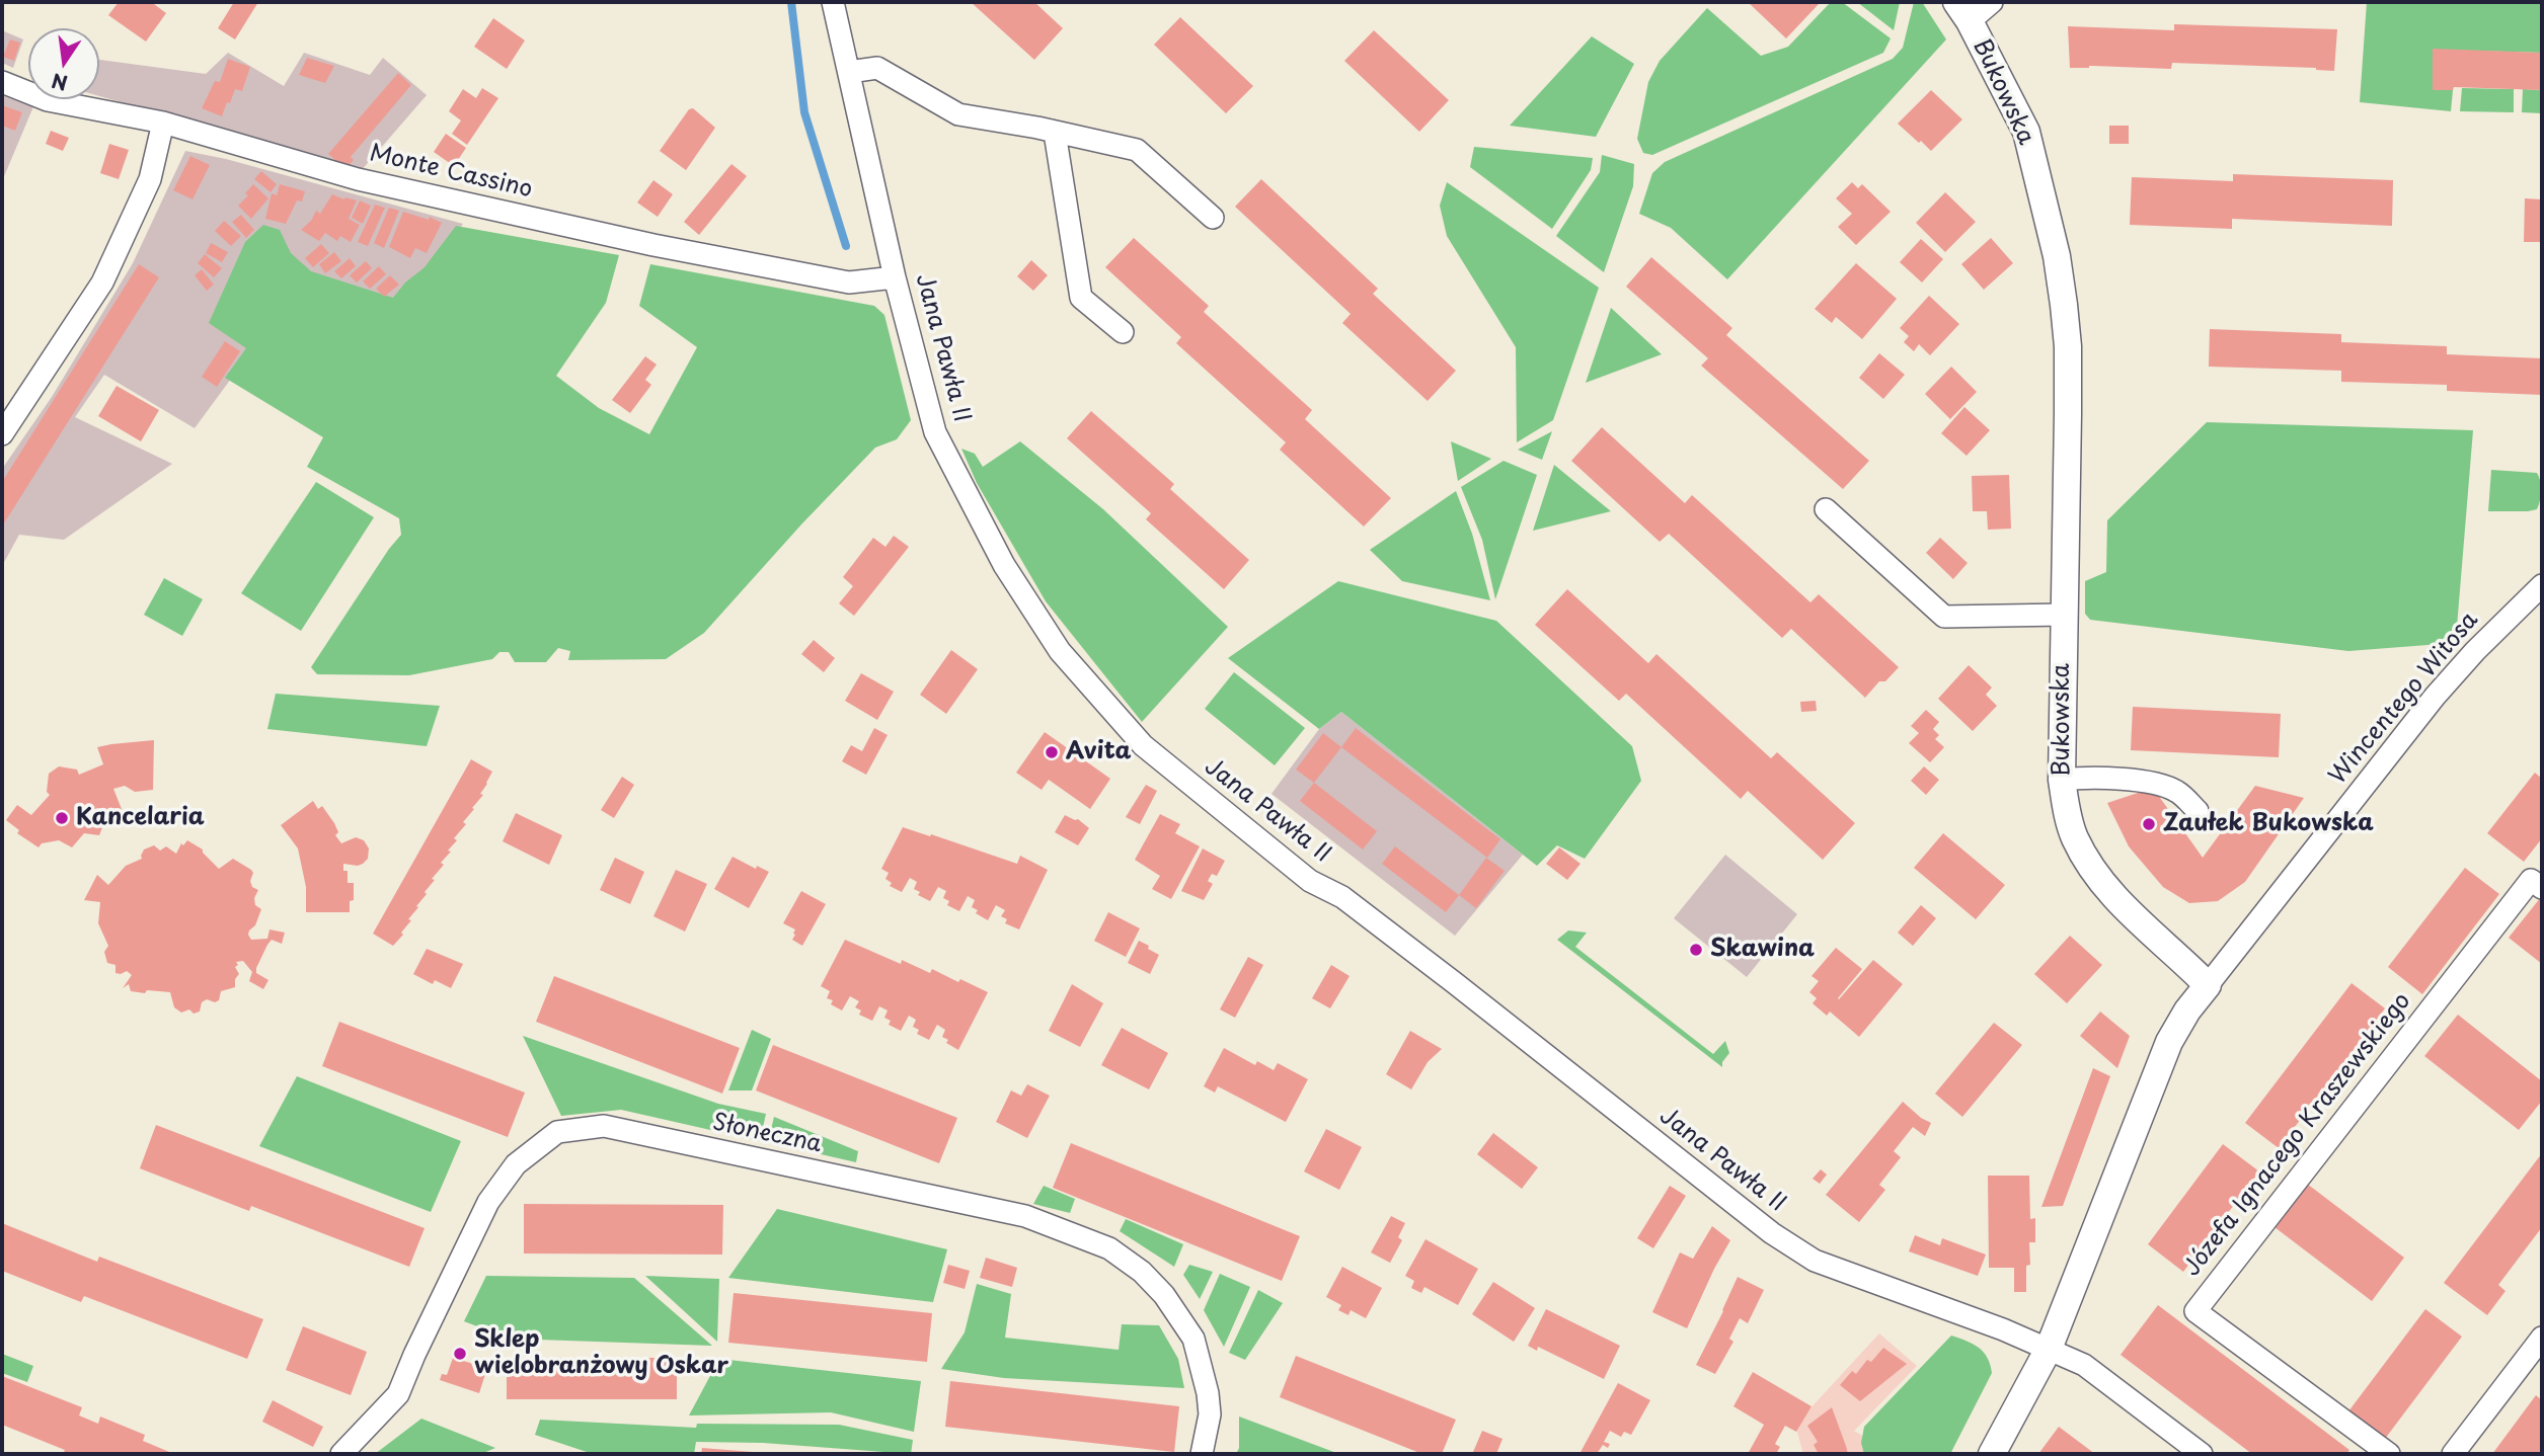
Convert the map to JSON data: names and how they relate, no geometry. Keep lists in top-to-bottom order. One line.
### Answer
{"streets":{"street":["Bukowska","Monte Cassino","Jana Pawła II","Wincentego Witosa","Słoneczna","Józefa Ignacego Kraszewskiego"]},"crossings":[["Bukowska","Wincentego Witosa"],["Monte Cassino","Jana Pawła II"]],"places":["Avita","Kancelaria","Zaułek Bukowska","Skawina","Sklep wielobranżowy Oskar"],"north":"bottom"}
